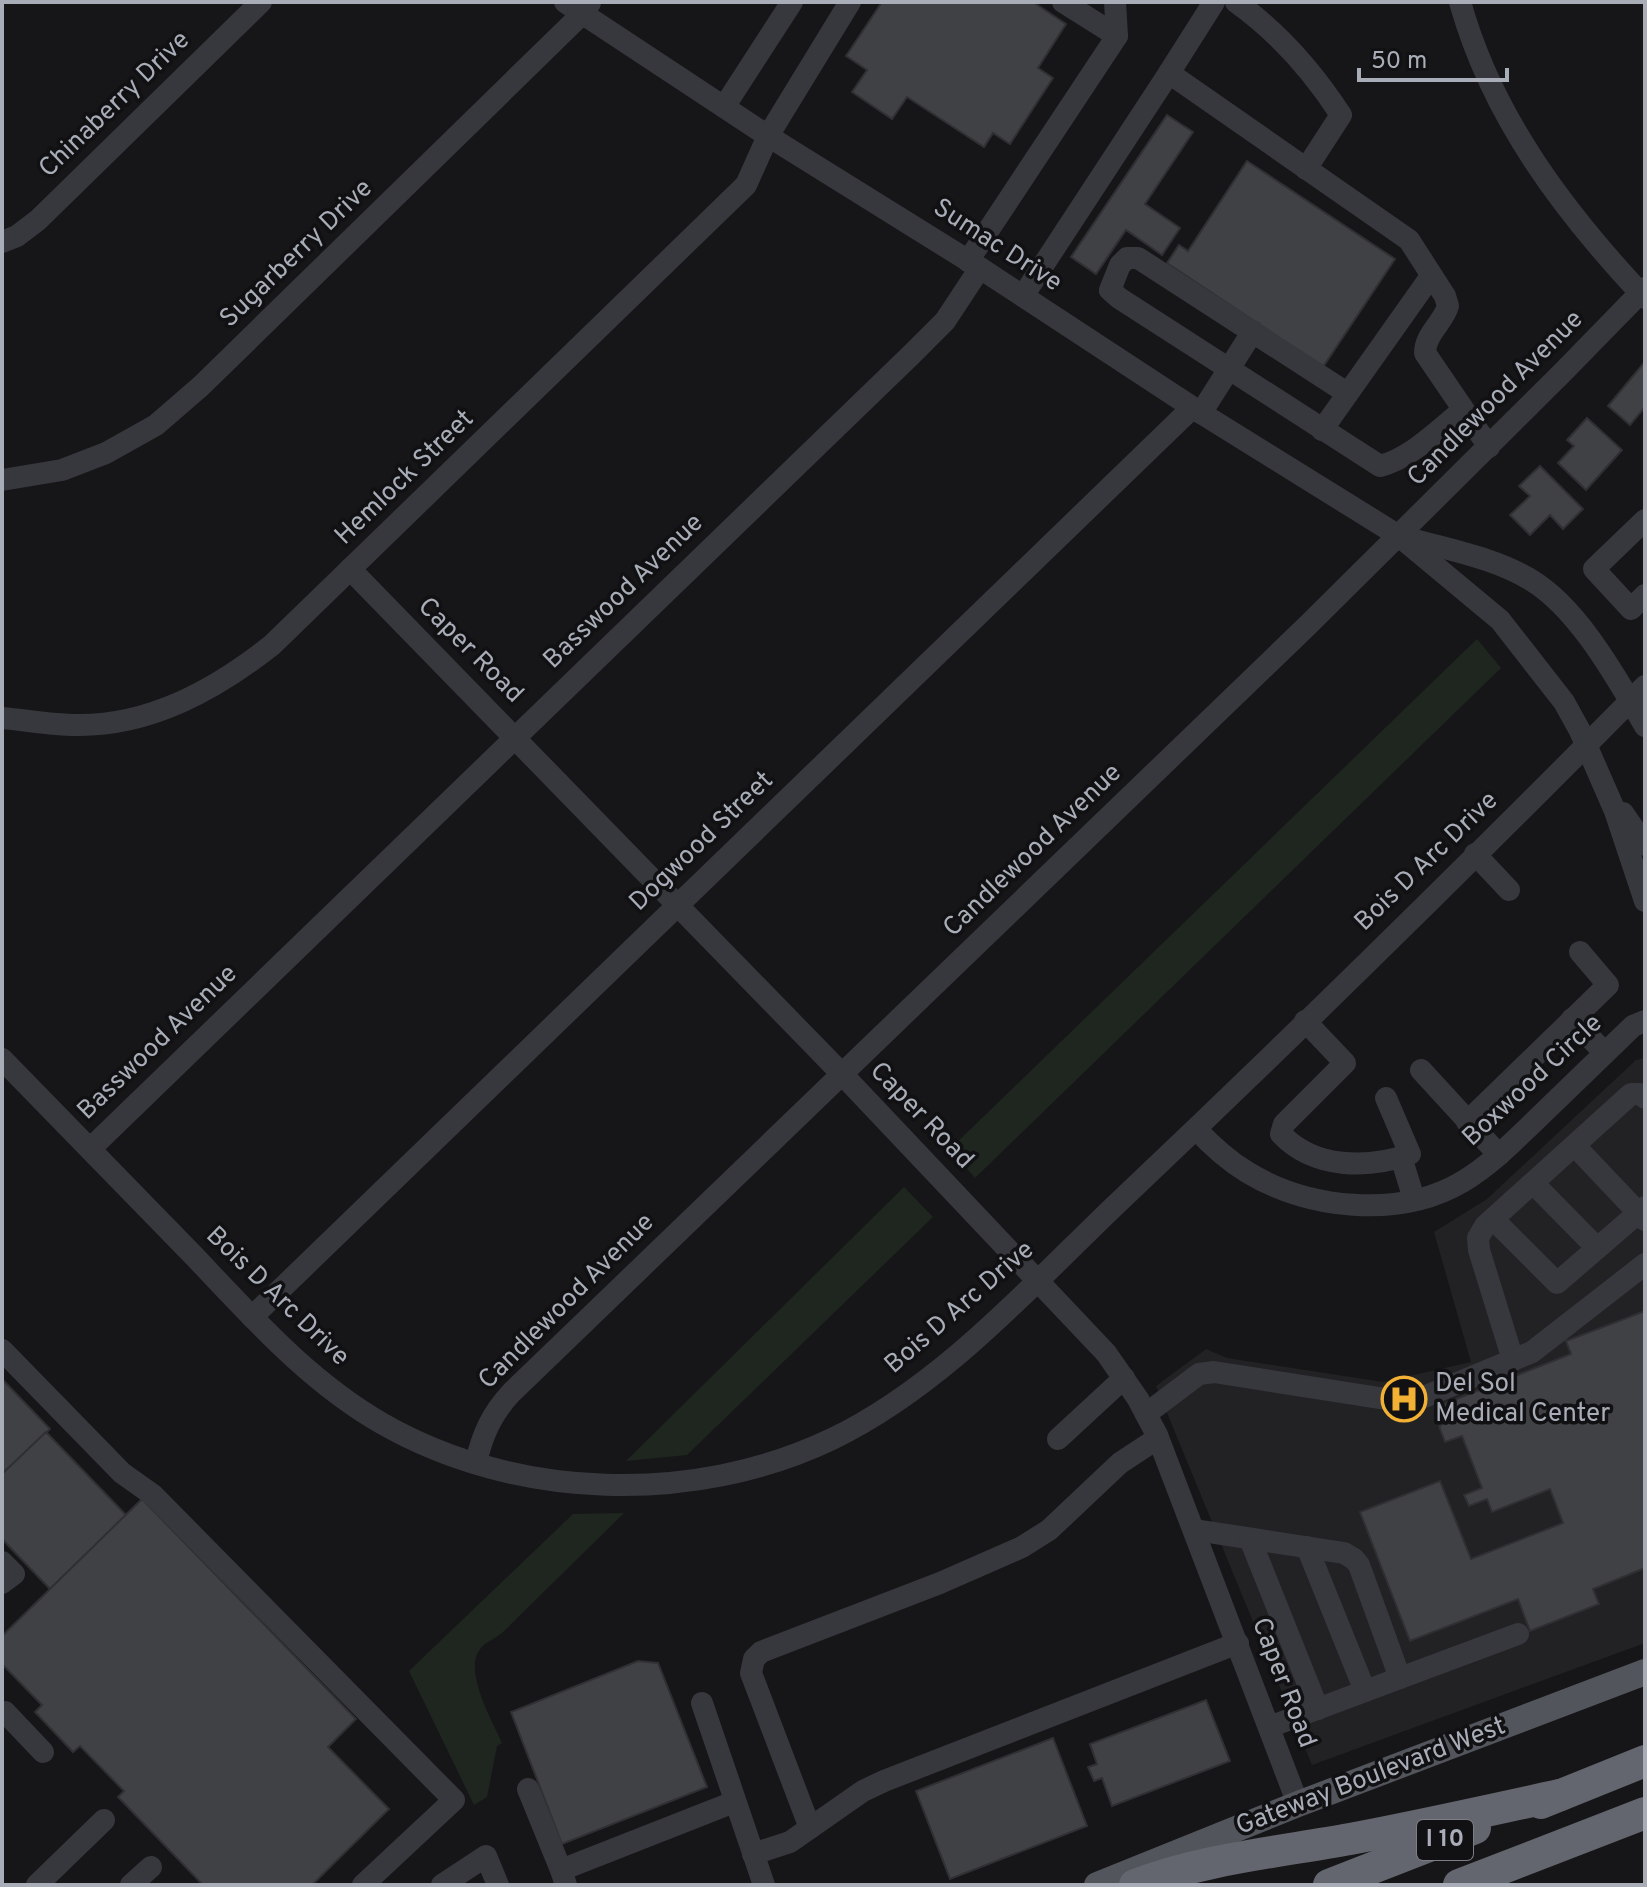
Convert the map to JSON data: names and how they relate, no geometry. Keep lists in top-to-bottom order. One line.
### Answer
{"streets":{"highway":["I 10"],"main road":["Gateway Boulevard West"],"street":["Chinaberry Drive","Sumac Drive","Sugarberry Drive","Candlewood Avenue","Hemlock Street","Basswood Avenue","Caper Road","Dogwood Street","Bois D Arc Drive","Boxwood Circle"]},"crossings":[["Sumac Drive","Sugarberry Drive"],["Sumac Drive","Candlewood Avenue"],["Sumac Drive","Hemlock Street"],["Sumac Drive","Basswood Avenue"],["Sumac Drive","Dogwood Street"],["Sumac Drive","Bois D Arc Drive"],["Candlewood Avenue","Caper Road"],["Candlewood Avenue","Bois D Arc Drive"],["Hemlock Street","Caper Road"],["Basswood Avenue","Caper Road"],["Basswood Avenue","Bois D Arc Drive"],["Caper Road","Dogwood Street"],["Caper Road","Bois D Arc Drive"],["Caper Road","Gateway Boulevard West"],["Dogwood Street","Bois D Arc Drive"],["Bois D Arc Drive","Boxwood Circle"]],"places":{"hospital":["Del Sol Medical Center"]},"scale_bar":"50 m"}
